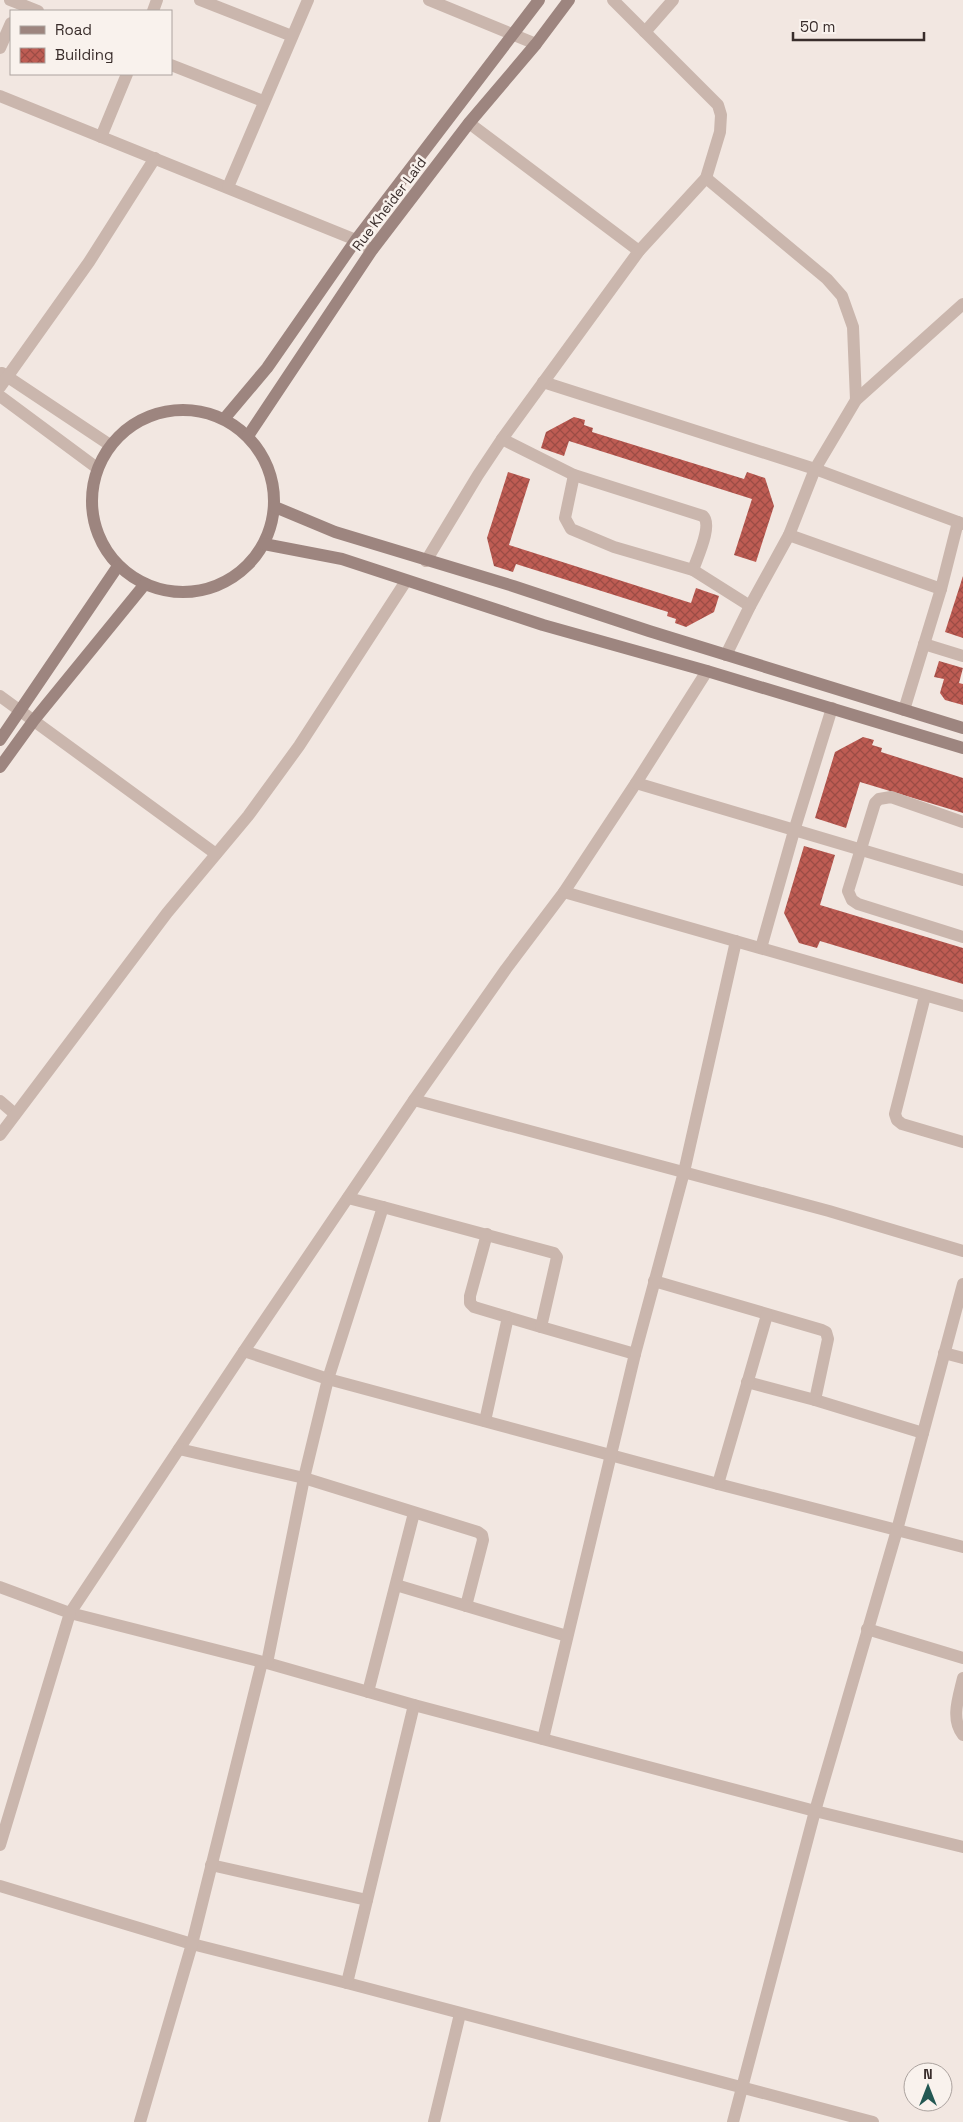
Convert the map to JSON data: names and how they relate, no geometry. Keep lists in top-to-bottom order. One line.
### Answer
{"streets":{"street":["Rue Kheider Laid"]},"legend":["Road","Building"],"scale_bar":"50 m","north":"top"}
